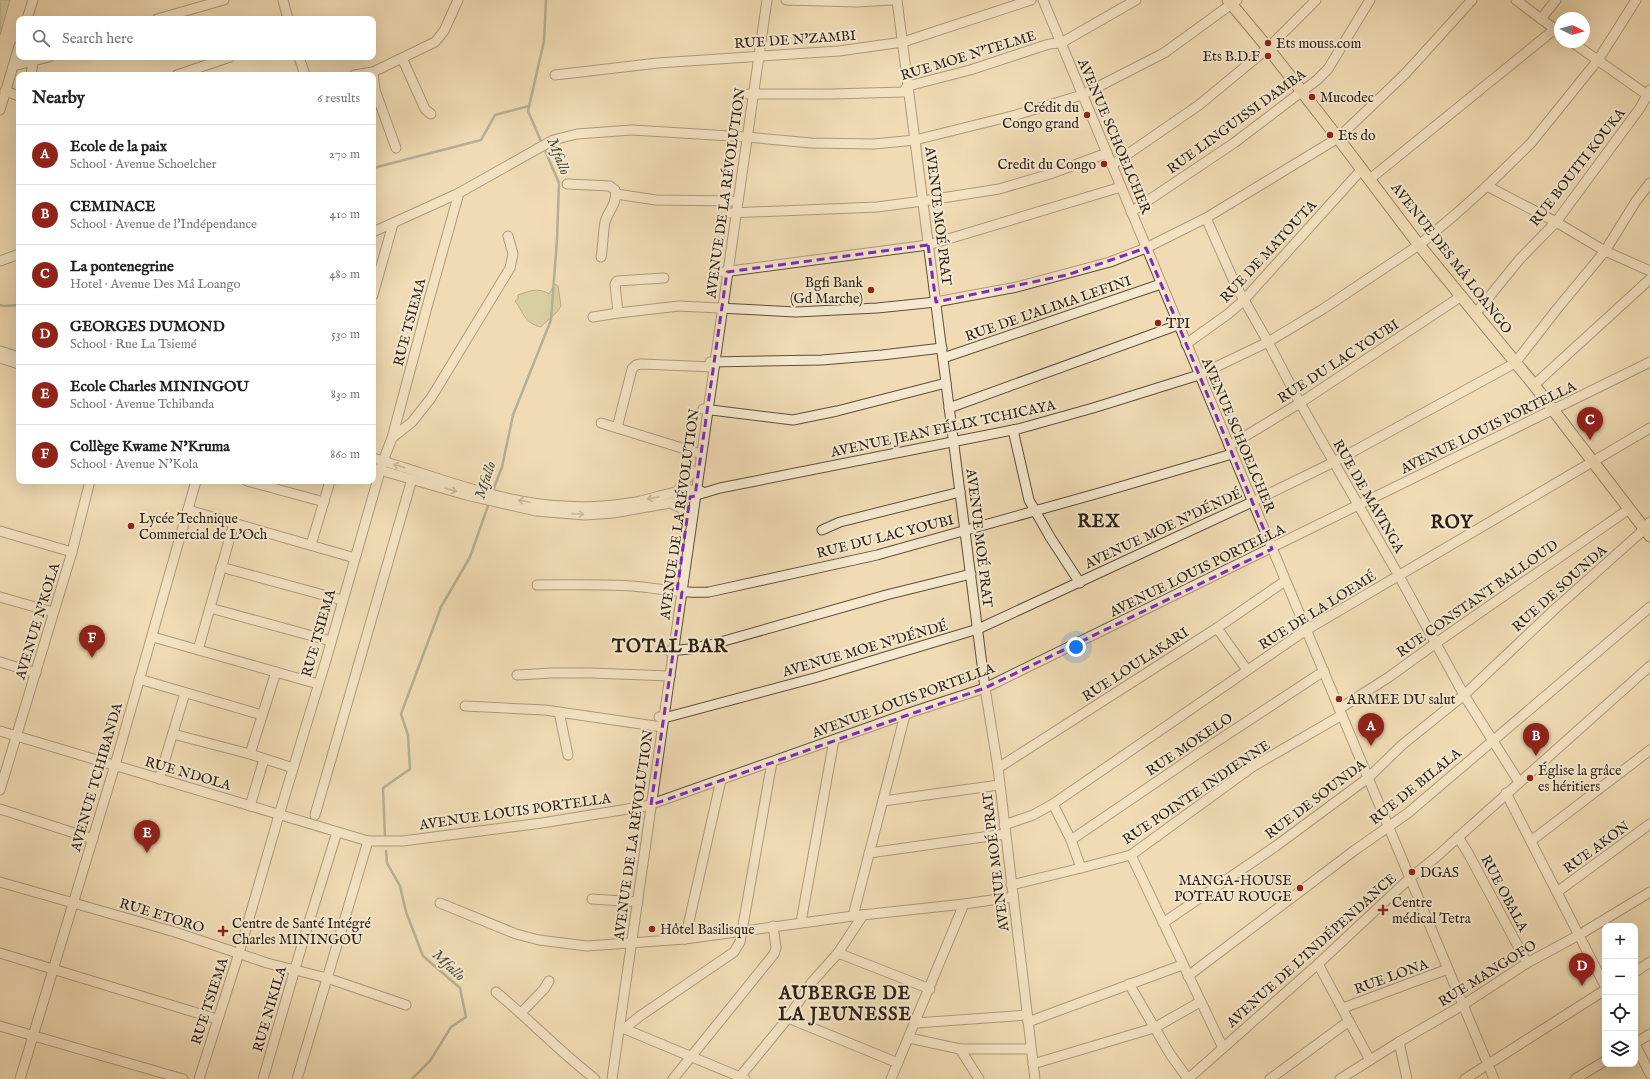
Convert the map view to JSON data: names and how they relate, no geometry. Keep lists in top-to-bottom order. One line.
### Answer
{"streets":{"main road":["AVENUE DES MÂ LOANGO"],"street":["RUE DE N'ZAMBI","RUE MOE N'TELME","RUE LINGUISSI DAMBA","AVENUE SCHOELCHER","RUE BOUITI KOUKA","AVENUE DE LA RÉVOLUTION","AVENUE MOÉ PRAT","RUE DE MATOUTA","RUE DE L'ALIMA LEFINI","RUE TSIEMA","RUE DU LAC YOUBI","AVENUE LOUIS PORTELLA","AVENUE JEAN FÉLIX TCHICAYA","RUE DE MAVINGA","AVENUE MOE N'DÉNDÉ","RUE DE SOUNDA","RUE CONSTANT BALLOUD","RUE DE LA LOEMÉ","AVENUE N'KOLA","RUE LOULAKARI","RUE MOKELO","RUE NDOLA","AVENUE TCHIBANDA","RUE DE BILALA","RUE POINTE INDIENNE","RUE AKON","RUE OBALA","RUE ETORO","AVENUE DE L'INDÉPENDANCE","RUE MANGOFO","RUE LONA","RUE NIKILA"]},"crossings":[["RUE DE N'ZAMBI","AVENUE DE LA RÉVOLUTION"],["RUE DE N'ZAMBI","AVENUE MOÉ PRAT"],["RUE MOE N'TELME","AVENUE SCHOELCHER"],["RUE MOE N'TELME","AVENUE DE LA RÉVOLUTION"],["RUE MOE N'TELME","AVENUE MOÉ PRAT"],["RUE LINGUISSI DAMBA","AVENUE SCHOELCHER"],["RUE LINGUISSI DAMBA","AVENUE DES MÂ LOANGO"],["AVENUE SCHOELCHER","RUE DE MATOUTA"],["AVENUE SCHOELCHER","RUE DE L'ALIMA LEFINI"],["AVENUE SCHOELCHER","RUE DU LAC YOUBI"],["AVENUE SCHOELCHER","AVENUE LOUIS PORTELLA"],["AVENUE SCHOELCHER","AVENUE JEAN FÉLIX TCHICAYA"],["AVENUE SCHOELCHER","AVENUE MOE N'DÉNDÉ"],["AVENUE SCHOELCHER","RUE DE SOUNDA"],["AVENUE SCHOELCHER","RUE CONSTANT BALLOUD"],["AVENUE SCHOELCHER","RUE DE LA LOEMÉ"],["AVENUE SCHOELCHER","RUE LOULAKARI"],["AVENUE SCHOELCHER","RUE MOKELO"],["AVENUE SCHOELCHER","RUE DE BILALA"],["AVENUE SCHOELCHER","RUE POINTE INDIENNE"],["AVENUE SCHOELCHER","AVENUE DE L'INDÉPENDANCE"],["AVENUE SCHOELCHER","RUE MANGOFO"],["AVENUE SCHOELCHER","RUE LONA"],["RUE BOUITI KOUKA","AVENUE DES MÂ LOANGO"],["AVENUE DE LA RÉVOLUTION","RUE DU LAC YOUBI"],["AVENUE DE LA RÉVOLUTION","AVENUE LOUIS PORTELLA"],["AVENUE DE LA RÉVOLUTION","AVENUE JEAN FÉLIX TCHICAYA"],["AVENUE DE LA RÉVOLUTION","AVENUE MOE N'DÉNDÉ"],["AVENUE MOÉ PRAT","RUE DE L'ALIMA LEFINI"],["AVENUE MOÉ PRAT","RUE DU LAC YOUBI"],["AVENUE MOÉ PRAT","AVENUE LOUIS PORTELLA"],["AVENUE MOÉ PRAT","AVENUE JEAN FÉLIX TCHICAYA"],["AVENUE MOÉ PRAT","AVENUE MOE N'DÉNDÉ"],["AVENUE MOÉ PRAT","RUE DE LA LOEMÉ"],["AVENUE MOÉ PRAT","RUE LOULAKARI"],["AVENUE MOÉ PRAT","RUE POINTE INDIENNE"],["RUE DE MATOUTA","AVENUE DES MÂ LOANGO"],["RUE DE MATOUTA","RUE DE MAVINGA"],["AVENUE DES MÂ LOANGO","RUE DU LAC YOUBI"],["AVENUE DES MÂ LOANGO","AVENUE LOUIS PORTELLA"],["AVENUE DES MÂ LOANGO","AVENUE JEAN FÉLIX TCHICAYA"],["AVENUE DES MÂ LOANGO","AVENUE MOE N'DÉNDÉ"],["AVENUE DES MÂ LOANGO","RUE DE SOUNDA"],["AVENUE DES MÂ LOANGO","RUE CONSTANT BALLOUD"],["AVENUE DES MÂ LOANGO","RUE DE LA LOEMÉ"],["RUE TSIEMA","RUE NDOLA"],["RUE TSIEMA","RUE ETORO"],["RUE DU LAC YOUBI","RUE DE MAVINGA"],["AVENUE LOUIS PORTELLA","RUE DE MAVINGA"],["AVENUE LOUIS PORTELLA","RUE NDOLA"],["AVENUE JEAN FÉLIX TCHICAYA","RUE DE MAVINGA"],["RUE DE MAVINGA","AVENUE MOE N'DÉNDÉ"],["RUE DE MAVINGA","RUE DE SOUNDA"],["RUE DE MAVINGA","RUE CONSTANT BALLOUD"],["RUE DE MAVINGA","RUE DE LA LOEMÉ"],["RUE DE MAVINGA","RUE DE BILALA"],["RUE DE MAVINGA","AVENUE DE L'INDÉPENDANCE"],["RUE CONSTANT BALLOUD","RUE POINTE INDIENNE"],["AVENUE N'KOLA","RUE NDOLA"],["RUE NDOLA","AVENUE TCHIBANDA"],["RUE NDOLA","RUE NIKILA"],["AVENUE TCHIBANDA","RUE ETORO"],["RUE OBALA","AVENUE DE L'INDÉPENDANCE"],["RUE OBALA","RUE MANGOFO"],["RUE ETORO","RUE NIKILA"]],"districts":["REX","ROY","TOTAL BAR","AUBERGE DE LA JEUNESSE"],"water":["Mfallo"],"places":{"other":["Ets mouss.com","Ets B.D.F","Mucodec","Crédit du Congo grand","Ets do","Credit du Congo","Bgfi Bank (Gd Marche)","TPI","Lycée Technique Commercial de L'Och","ARMEE DU salut","Église la grâce es héritiers","DGAS","MANGA-HOUSE POTEAU ROUGE","Hôtel Basilisque"],"health":["Centre médical Tetra","Centre de Santé Intégré Charles MININGOU"]},"north":"right","page":{"search":"Search here","heading":["Nearby","6 results"],"list":[{"mark":"A","name":"Ecole de la paix","note":"School · Avenue Schoelcher","value":"270 m"},{"mark":"B","name":"CEMINACE","note":"School · Avenue de l'Indépendance","value":"410 m"},{"mark":"C","name":"La pontenegrine","note":"Hotel · Avenue Des Mâ Loango","value":"480 m"},{"mark":"D","name":"GEORGES DUMOND","note":"School · Rue La Tsiemé","value":"530 m"},{"mark":"E","name":"Ecole Charles MININGOU","note":"School · Avenue Tchibanda","value":"830 m"},{"mark":"F","name":"Collège Kwame N'Kruma","note":"School · Avenue N'Kola","value":"860 m"}],"pins":["C","F","A","B","E","D"],"map_buttons":["+","−"]}}
